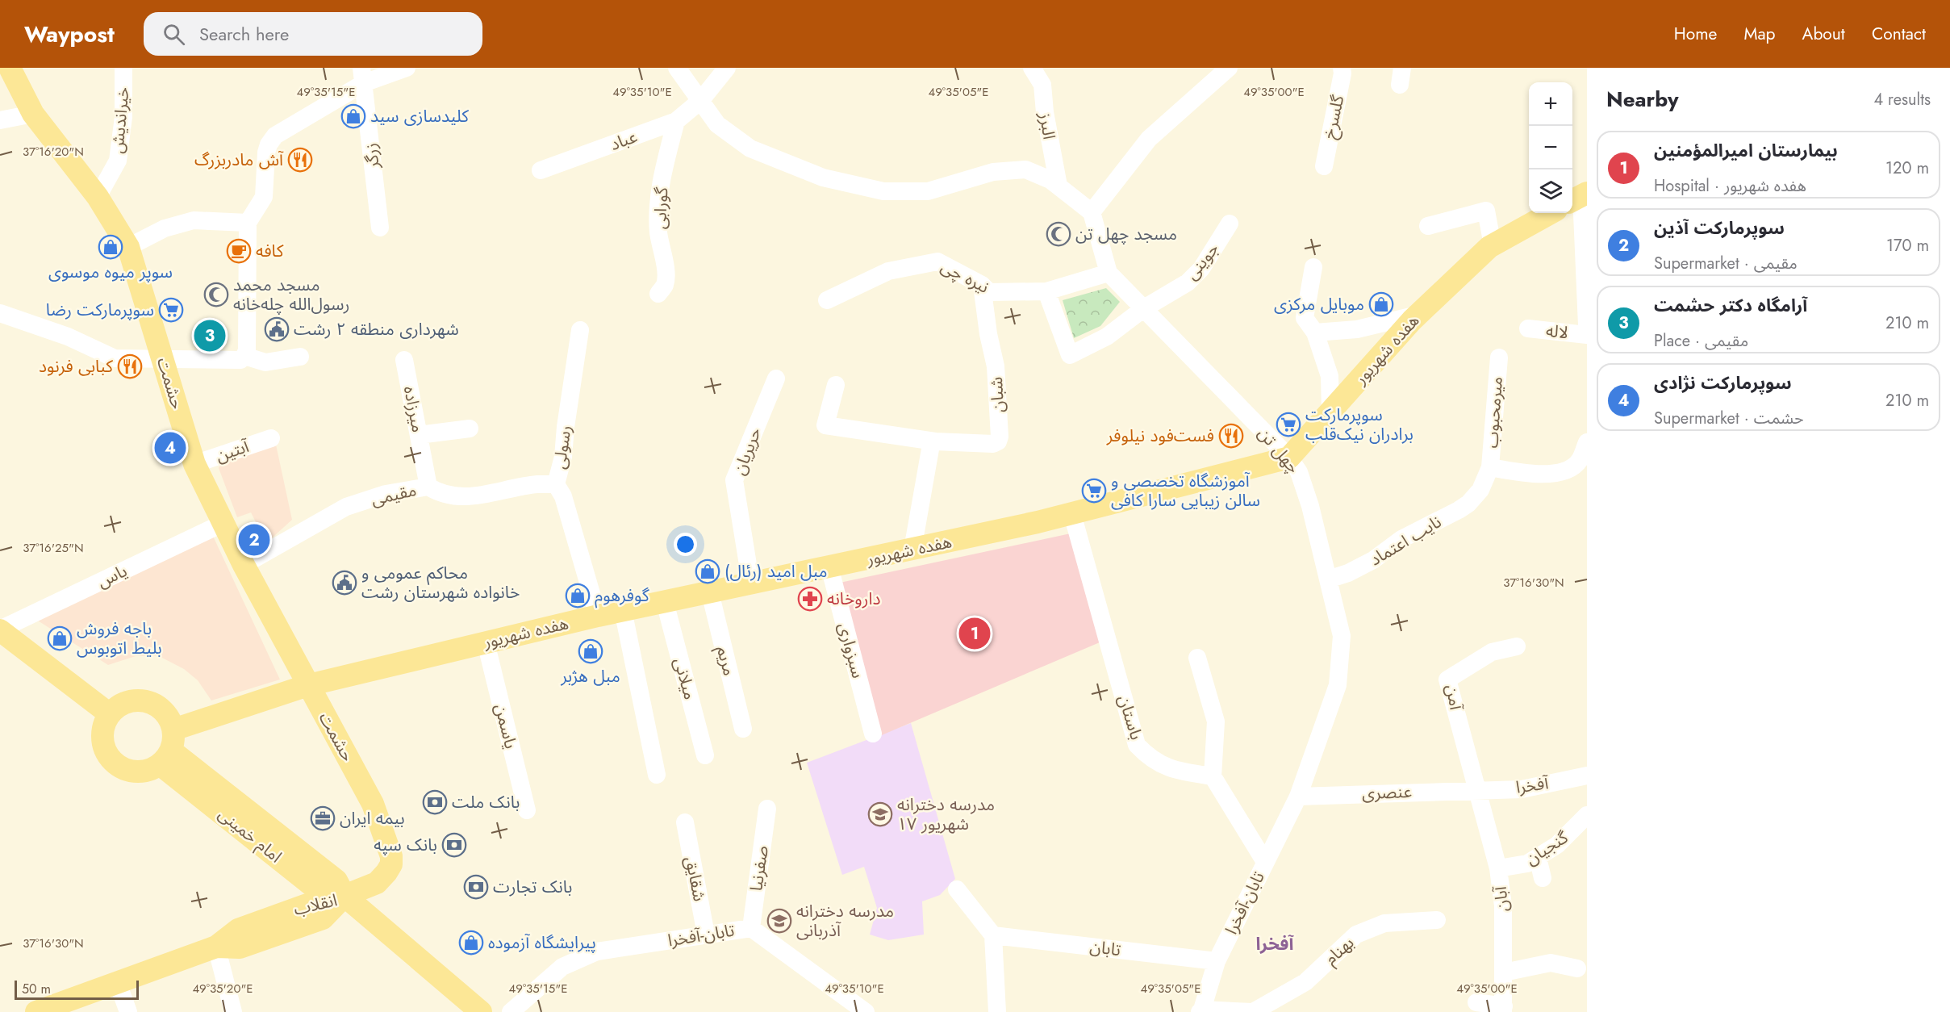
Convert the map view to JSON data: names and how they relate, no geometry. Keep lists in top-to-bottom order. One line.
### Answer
{"streets":{"main road":["هفده شهریور","حشمت","امام خمینی","انقلاب"],"street":["گلسرخ","خیراندیش","البرز","عباد","زرگر","گورابی","جوینی","نیره چی","لاله","شبان","میرزاده","میرمحبوب","رسولی","چهل تن","آبتین","حریریان","مقیمی","نایب اعتماد","یاس","سبزواری","مریم","میلانی","آمن","باستان","یاسمن","آفخرا","عنصری","گنجیان","صفرنیا","شقایق","آبان","تابان-آفخرا","تابان","بهنام"]},"crossings":[["خیراندیش","حشمت"],["عباد","گورابی"],["جوینی","نیره چی"],["جوینی","چهل تن"],["نیره چی","شبان"],["نیره چی","چهل تن"],["هفده شهریور","حشمت"],["هفده شهریور","رسولی"],["هفده شهریور","چهل تن"],["هفده شهریور","حریریان"],["هفده شهریور","سبزواری"],["هفده شهریور","مریم"],["هفده شهریور","میلانی"],["هفده شهریور","باستان"],["هفده شهریور","یاسمن"],["هفده شهریور","امام خمینی"],["حشمت","آبتین"],["حشمت","مقیمی"],["حشمت","یاس"],["حشمت","امام خمینی"],["حشمت","انقلاب"],["میرزاده","مقیمی"],["میرمحبوب","نایب اعتماد"],["رسولی","مقیمی"],["چهل تن","نایب اعتماد"],["چهل تن","عنصری"],["چهل تن","تابان-آفخرا"],["آمن","آفخرا"],["آمن","عنصری"],["آمن","آبان"],["آفخرا","عنصری"],["آفخرا","آبان"],["عنصری","آبان"],["عنصری","تابان-آفخرا"],["امام خمینی","انقلاب"],["گنجیان","آبان"],["صفرنیا","تابان-آفخرا"],["شقایق","تابان-آفخرا"],["تابان-آفخرا","تابان"],["تابان-آفخرا","بهنام"]],"districts":["آفخرا"],"places":{"shop":["کلیدسازی سید","سوپر میوه موسوی","موبایل مرکزی","مبل امید (رئال)","گوفرهوم","باجه فروش بلیط اتوبوس","مبل هژبر","پیرایشگاه آزموده"],"restaurant":["آش مادربزرگ","کبابی فرنود","فست‌فود نیلوفر"],"mosque":["مسجد چهل تن","مسجد محمد رسول‌‌الله چله‌خانه"],"cafe":["کافه"],"supermarket":["سوپرمارکت رضا","سوپرمارکت برادران نیک‌قلب","آموزشگاه تخصصی و سالن زیبایی سارا کافی"],"public building":["شهرداری منطقه ۲ رشت","محاکم عمومی و خانواده شهرستان رشت"],"pharmacy":["داروخانه"],"bank":["بانک ملت","بانک سپه","بانک تجارت"],"school or university":["مدرسه دخترانه ۱۷ شهریور","مدرسه دخترانه آذربانی"],"office":["بیمه ایران"]},"scale_bar":"50 m","page":{"header":"Waypost","search":"Search here","nav":["Home","Map","About","Contact"],"heading":["Nearby","4 results"],"map_buttons":["+","−"],"list":[{"mark":"1","name":"بیمارستان امیرالمؤمنین","note":"Hospital · هفده شهریور","value":"120 m"},{"mark":"2","name":"سوپرمارکت آذین","note":"Supermarket · مقیمی","value":"170 m"},{"mark":"3","name":"آرامگاه دکتر حشمت","note":"Place · مقیمی","value":"210 m"},{"mark":"4","name":"سوپرمارکت نژادی","note":"Supermarket · حشمت","value":"210 m"}],"pins":["3","4","2","1"],"scale":"50 m"},"coordinates":["49°35'15\"E","49°35'10\"E","49°35'05\"E","49°35'00\"E","37°16'20\"N","37°16'25\"N","37°16'30\"N","49°35'20\"E"]}
